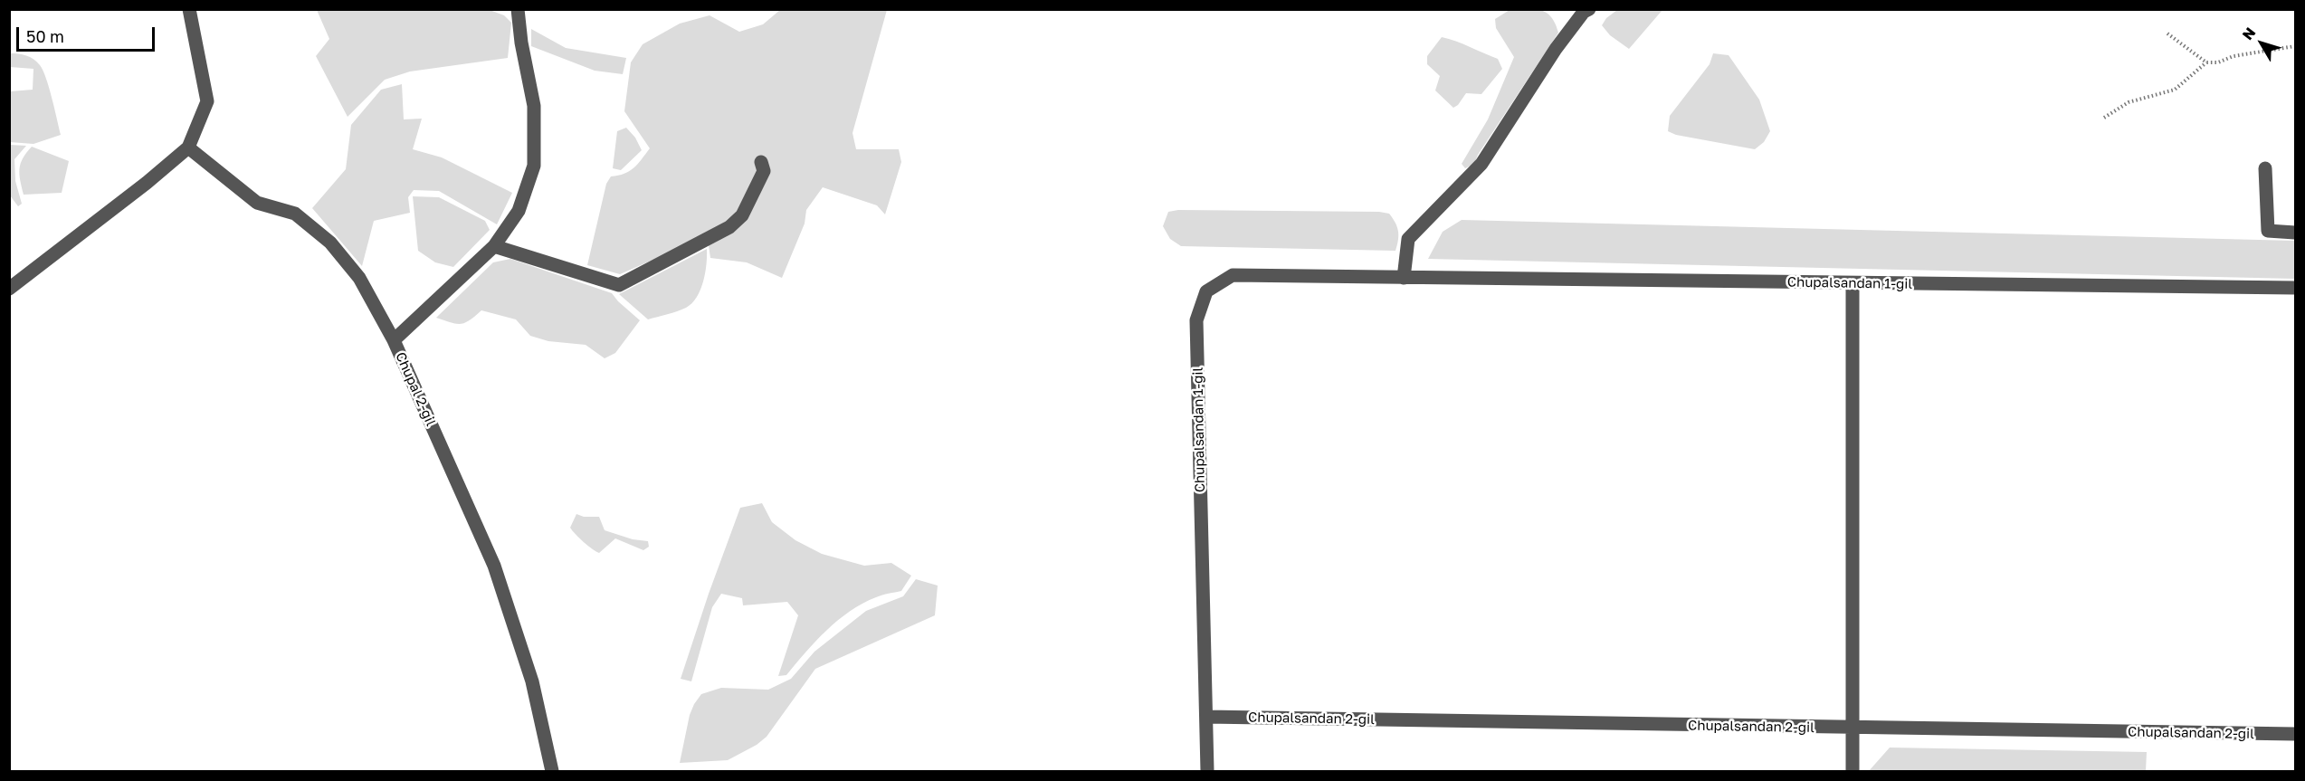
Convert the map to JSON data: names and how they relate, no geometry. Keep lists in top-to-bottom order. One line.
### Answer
{"streets":{"street":["Chupalsandan 1-gil","Chupal 2-gil","Chupalsandan 2-gil"]},"crossings":[["Chupalsandan 1-gil","Chupalsandan 2-gil"]],"scale_bar":"50 m","north":"top left"}
